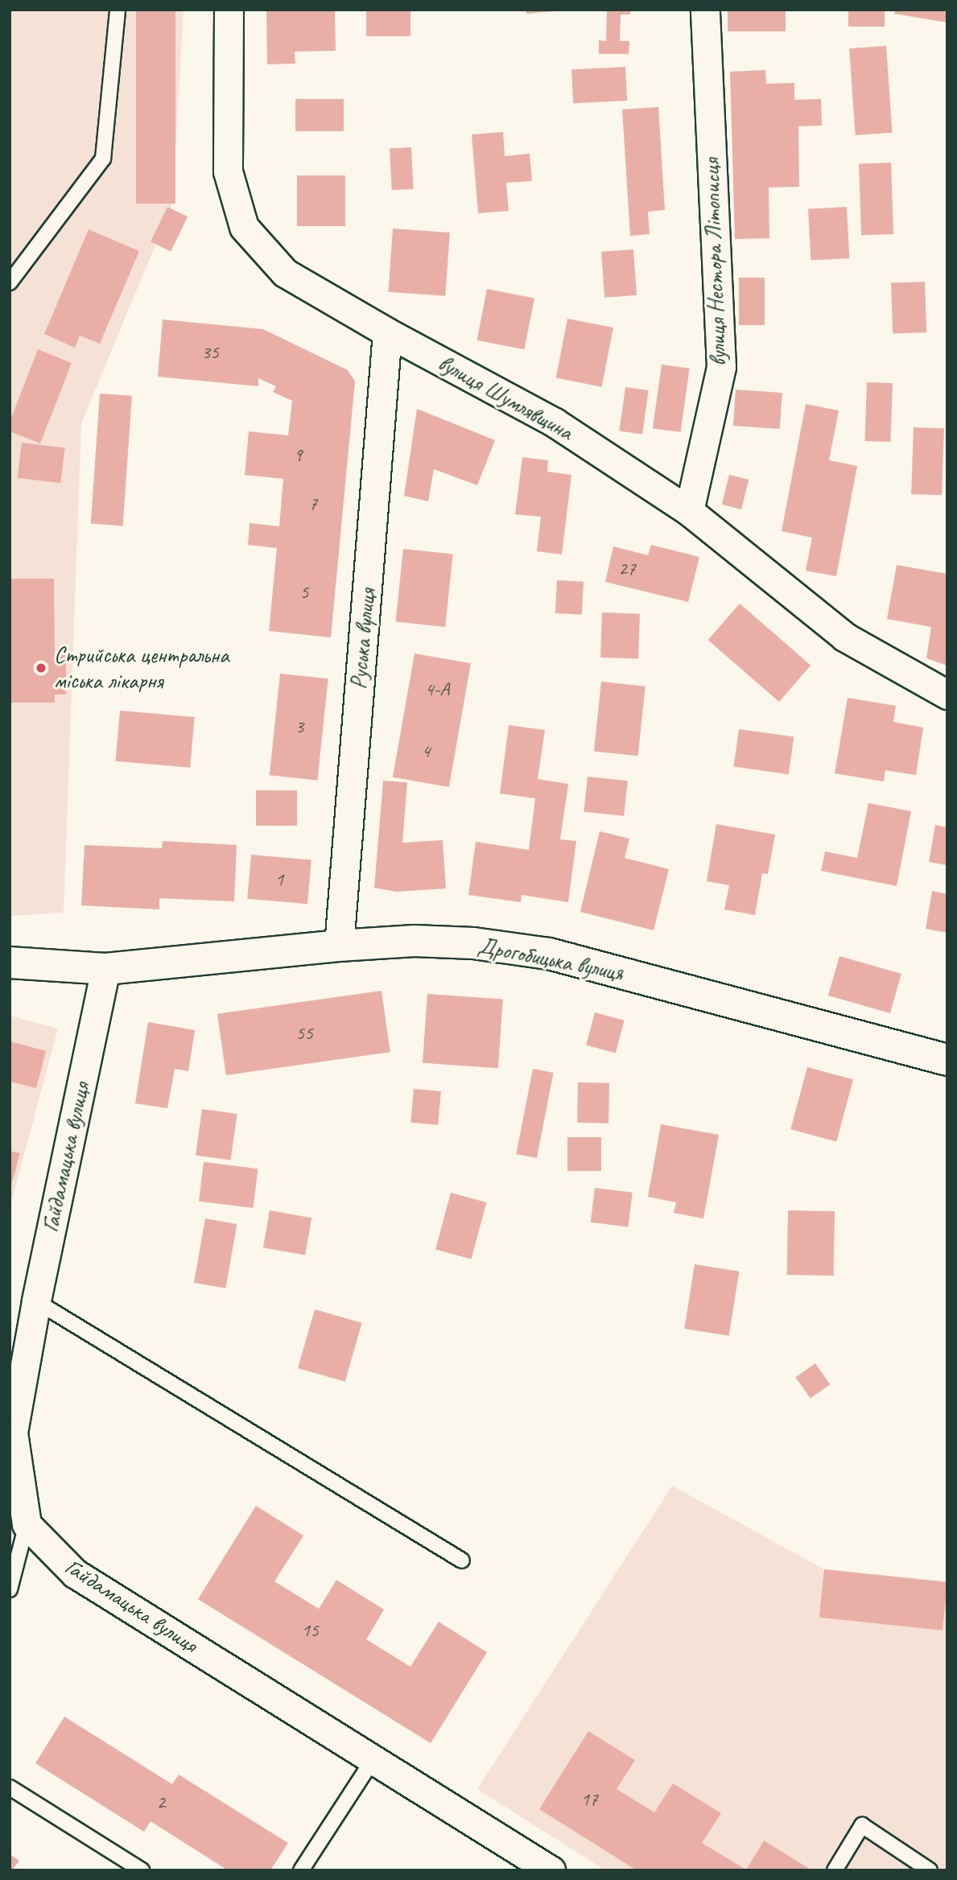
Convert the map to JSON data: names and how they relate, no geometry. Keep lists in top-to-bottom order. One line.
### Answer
{"streets":{"main road":["Дрогобицька вулиця"],"street":["вулиця Нестора Літописця","вулиця Шумлявщина","Руська вулиця","Гайдамацька вулиця"]},"crossings":[["вулиця Нестора Літописця","вулиця Шумлявщина"],["вулиця Шумлявщина","Руська вулиця"],["Руська вулиця","Дрогобицька вулиця"],["Дрогобицька вулиця","Гайдамацька вулиця"]],"places":["Стрийська центральна міська лікарня"],"house_numbers":["35","9","7","27","5","4-А","3","4","1","55","15","17","2"]}
